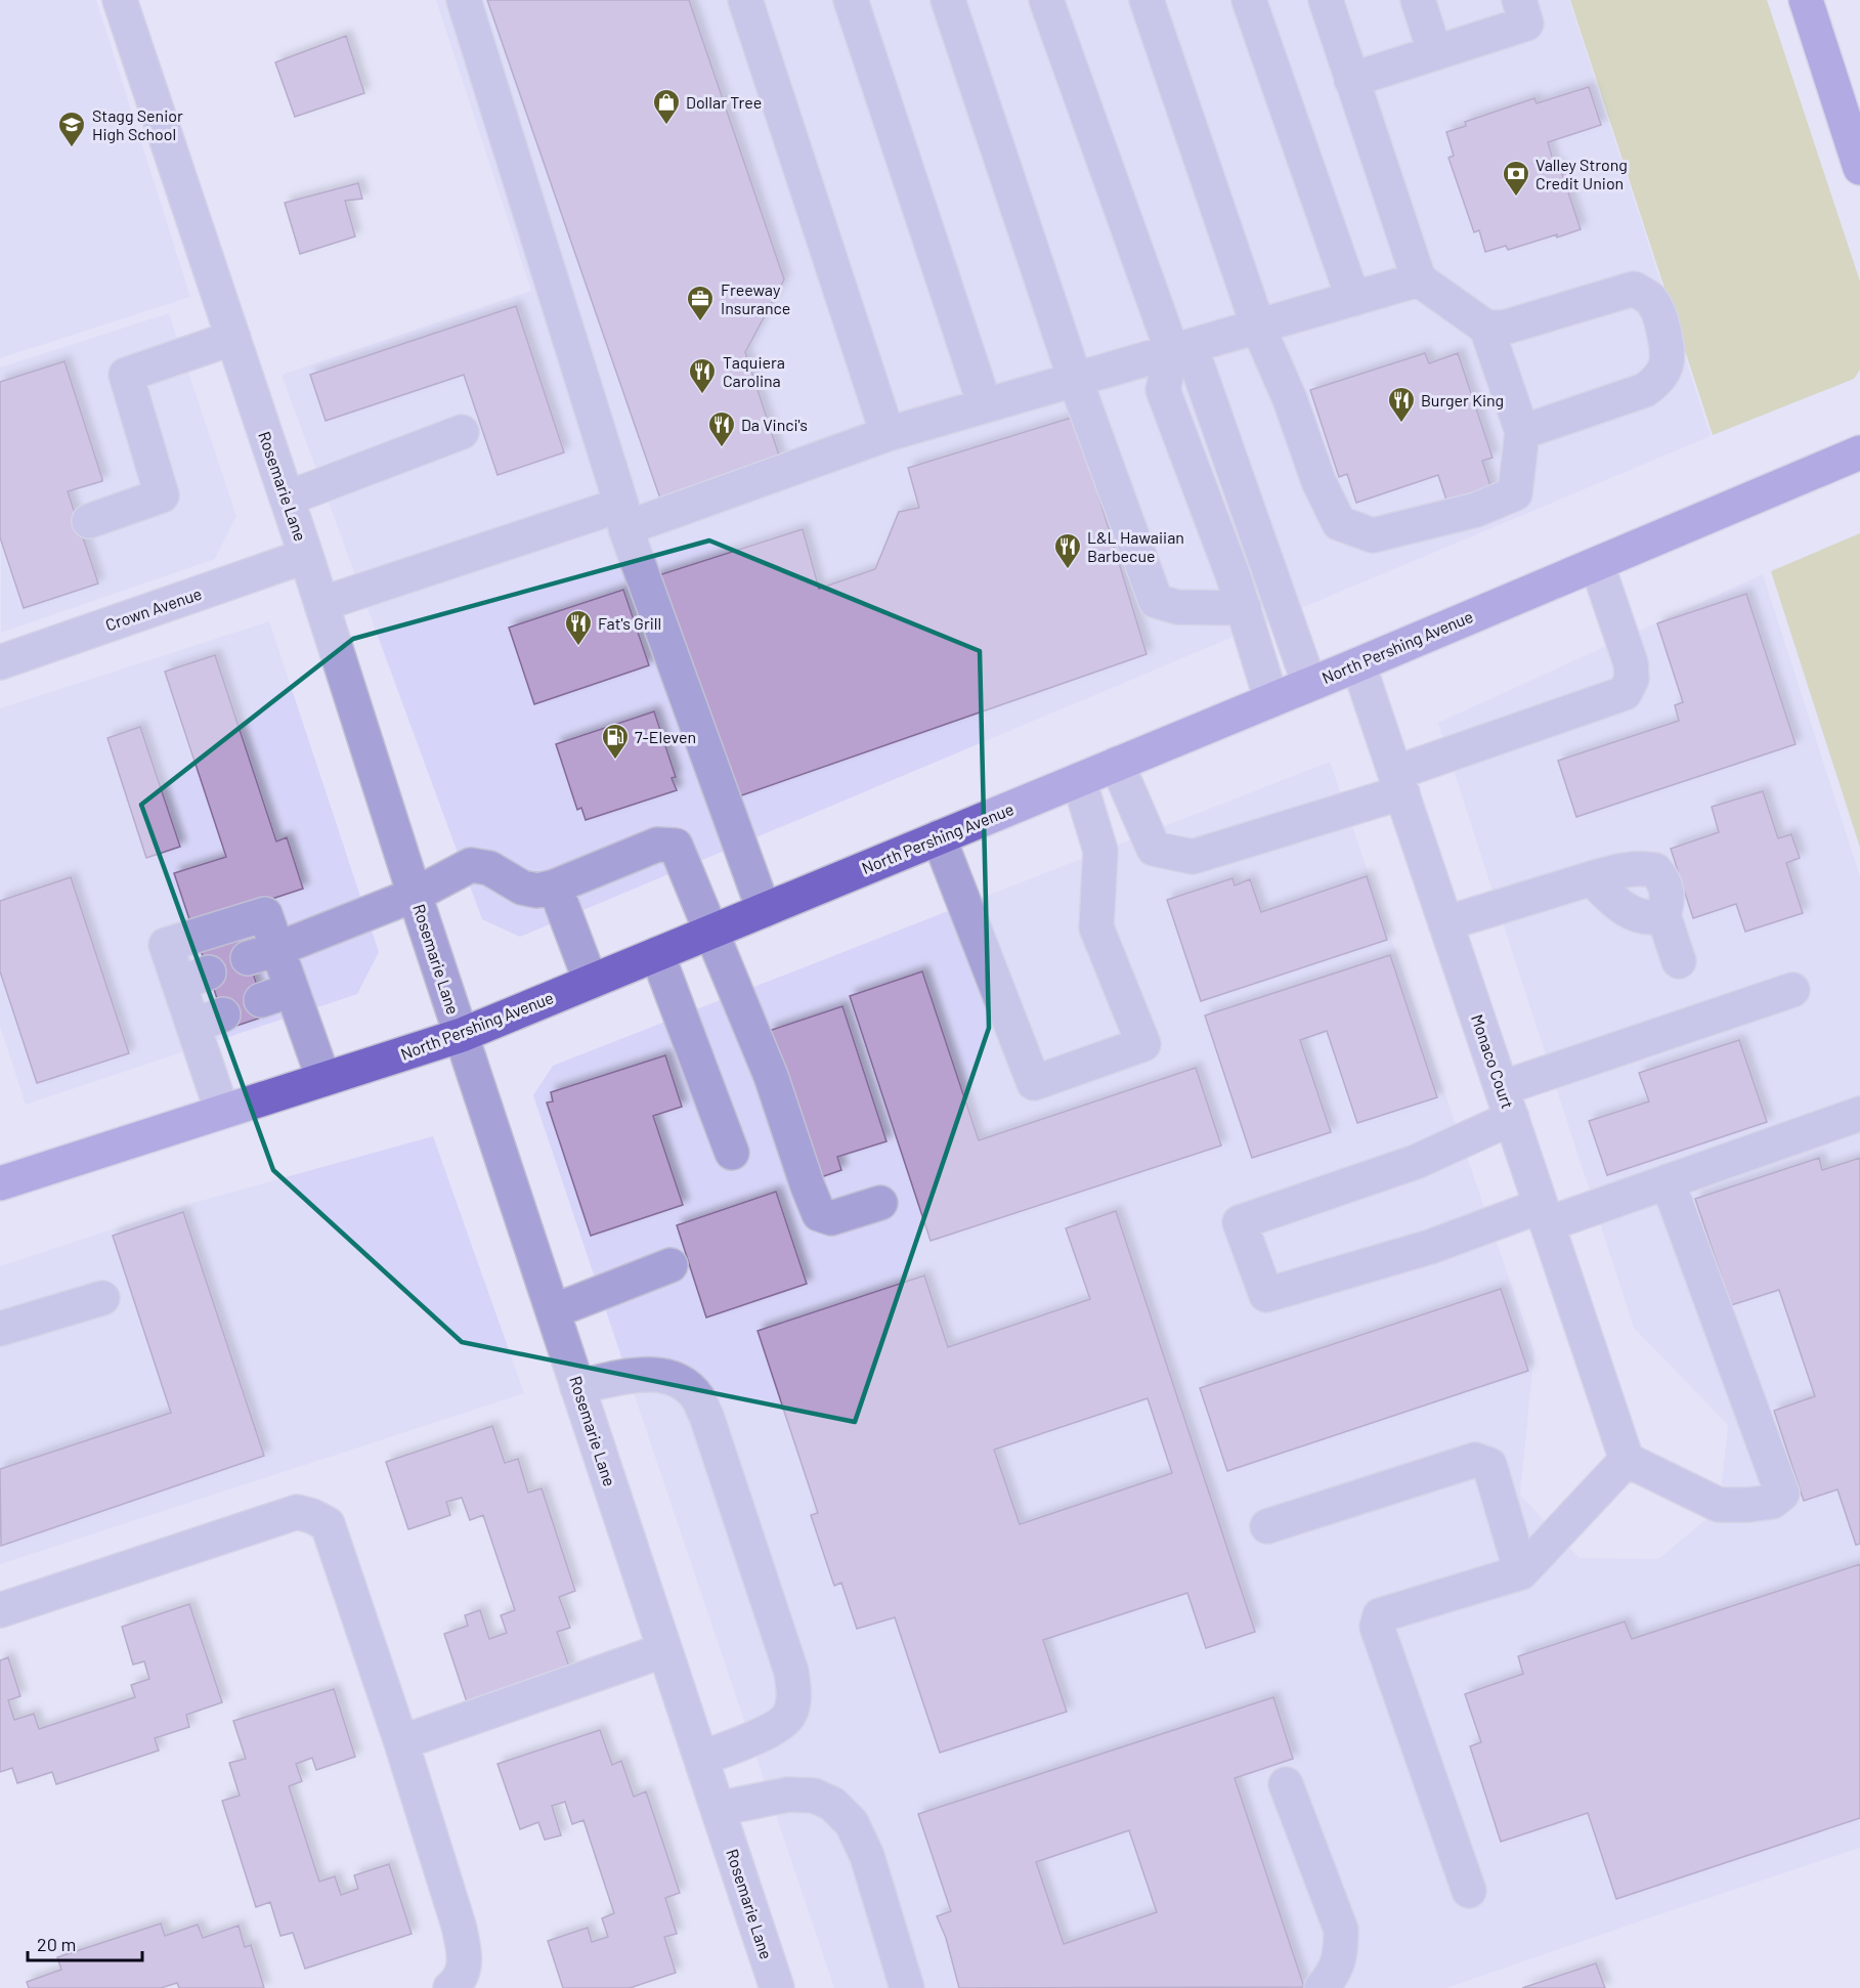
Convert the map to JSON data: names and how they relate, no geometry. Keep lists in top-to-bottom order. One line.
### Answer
{"streets":{"main road":["North Pershing Avenue"],"street":["Rosemarie Lane","Crown Avenue","Monaco Court"]},"crossings":[["Rosemarie Lane","Crown Avenue"],["Rosemarie Lane","North Pershing Avenue"],["North Pershing Avenue","Monaco Court"]],"places":{"shop":["Dollar Tree"],"school or university":["Stagg Senior High School"],"bank":["Valley Strong Credit Union"],"office":["Freeway Insurance"],"restaurant":["Taquiera Carolina","Burger King","Da Vinci's","L&L Hawaiian Barbecue","Fat's Grill"],"fuel station":["7-Eleven"]},"scale_bar":"20 m"}
